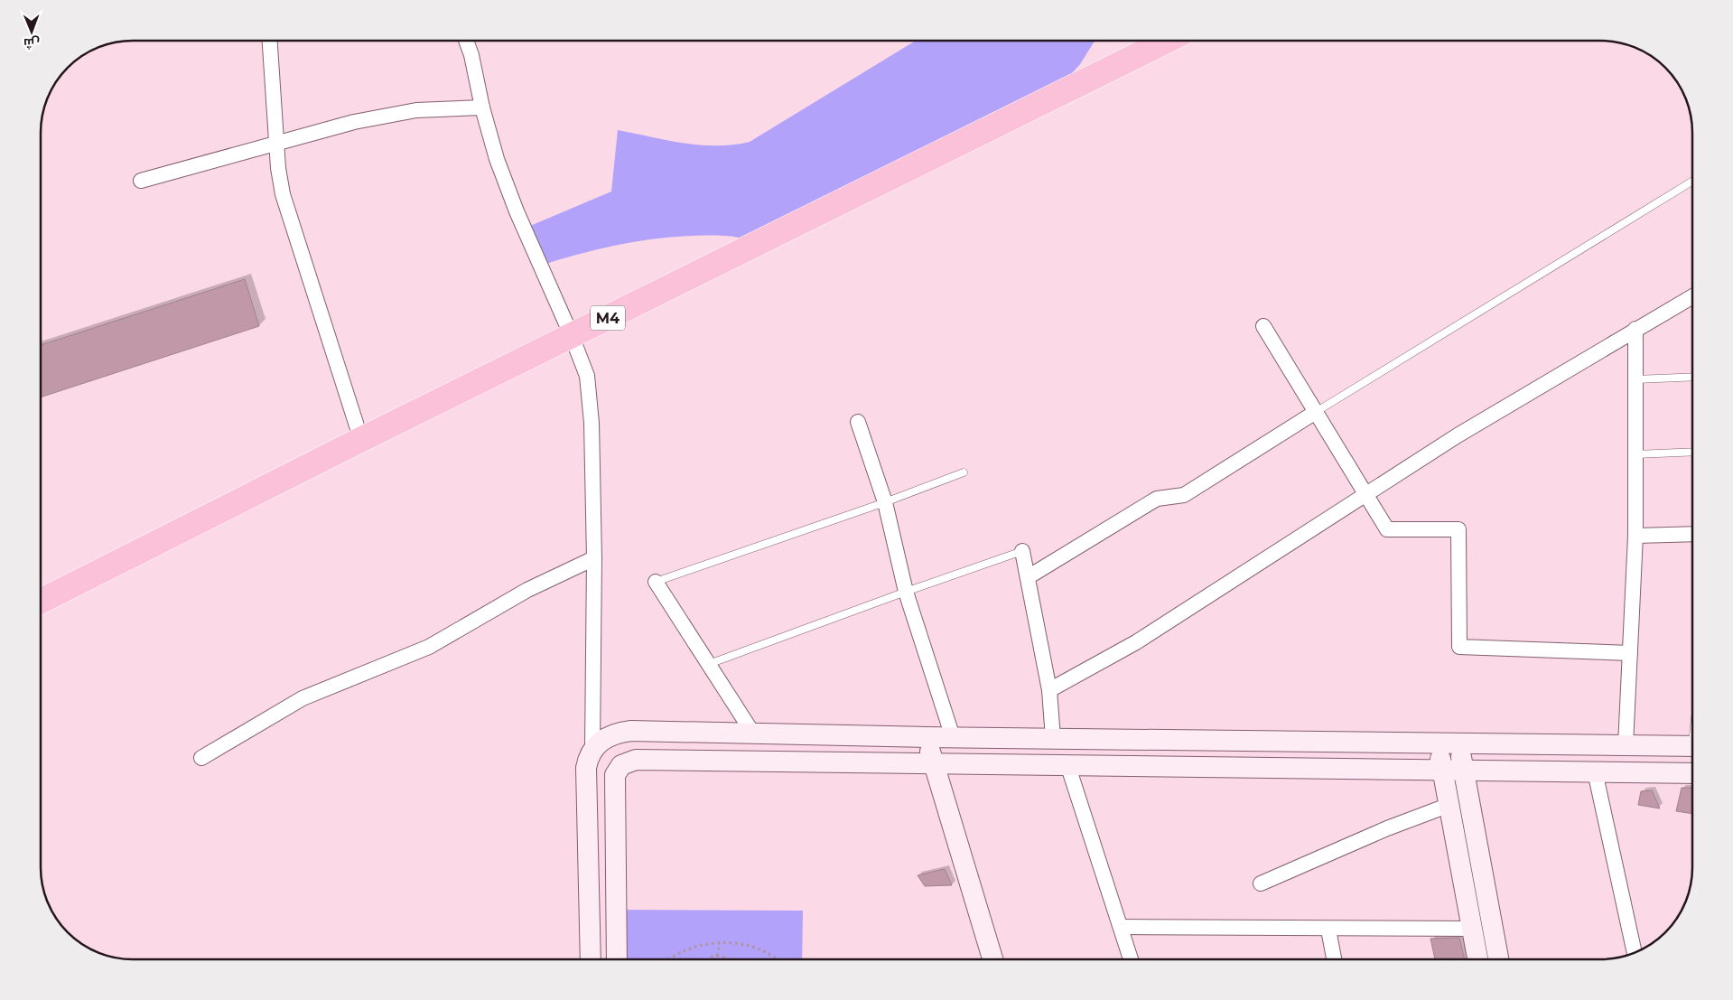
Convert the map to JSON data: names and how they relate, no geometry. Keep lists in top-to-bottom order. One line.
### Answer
{"streets":{"highway":["M4"]},"north":"bottom"}
